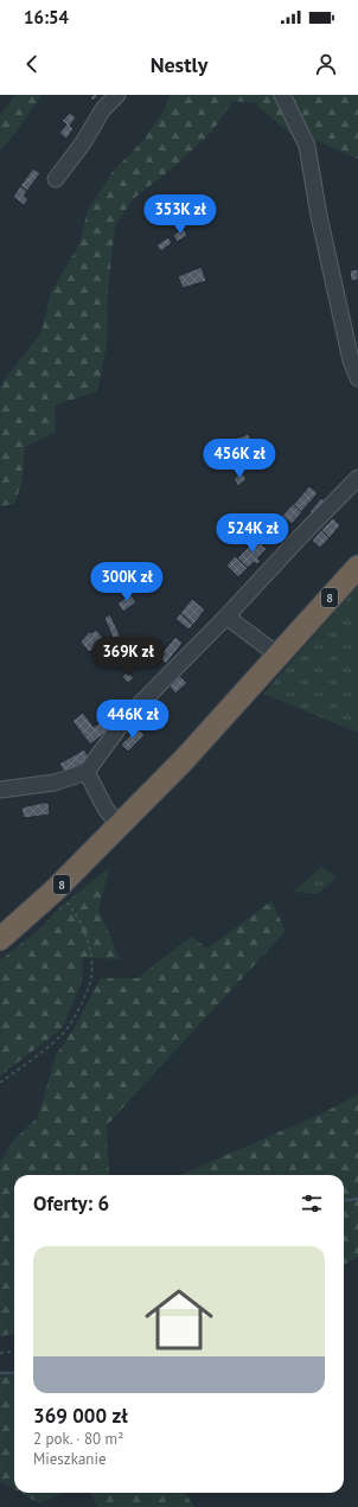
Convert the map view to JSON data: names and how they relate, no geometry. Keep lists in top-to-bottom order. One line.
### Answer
{"streets":{"highway":["8"]},"page":{"status":"16:54","header":"Nestly","price":["353K zł","456K zł","524K zł","300K zł","369K zł","446K zł"],"heading":"Oferty: 6","list":[{"name":"369 000 zł","note":"2 pok. · 80 m² · Mieszkanie"}]}}
